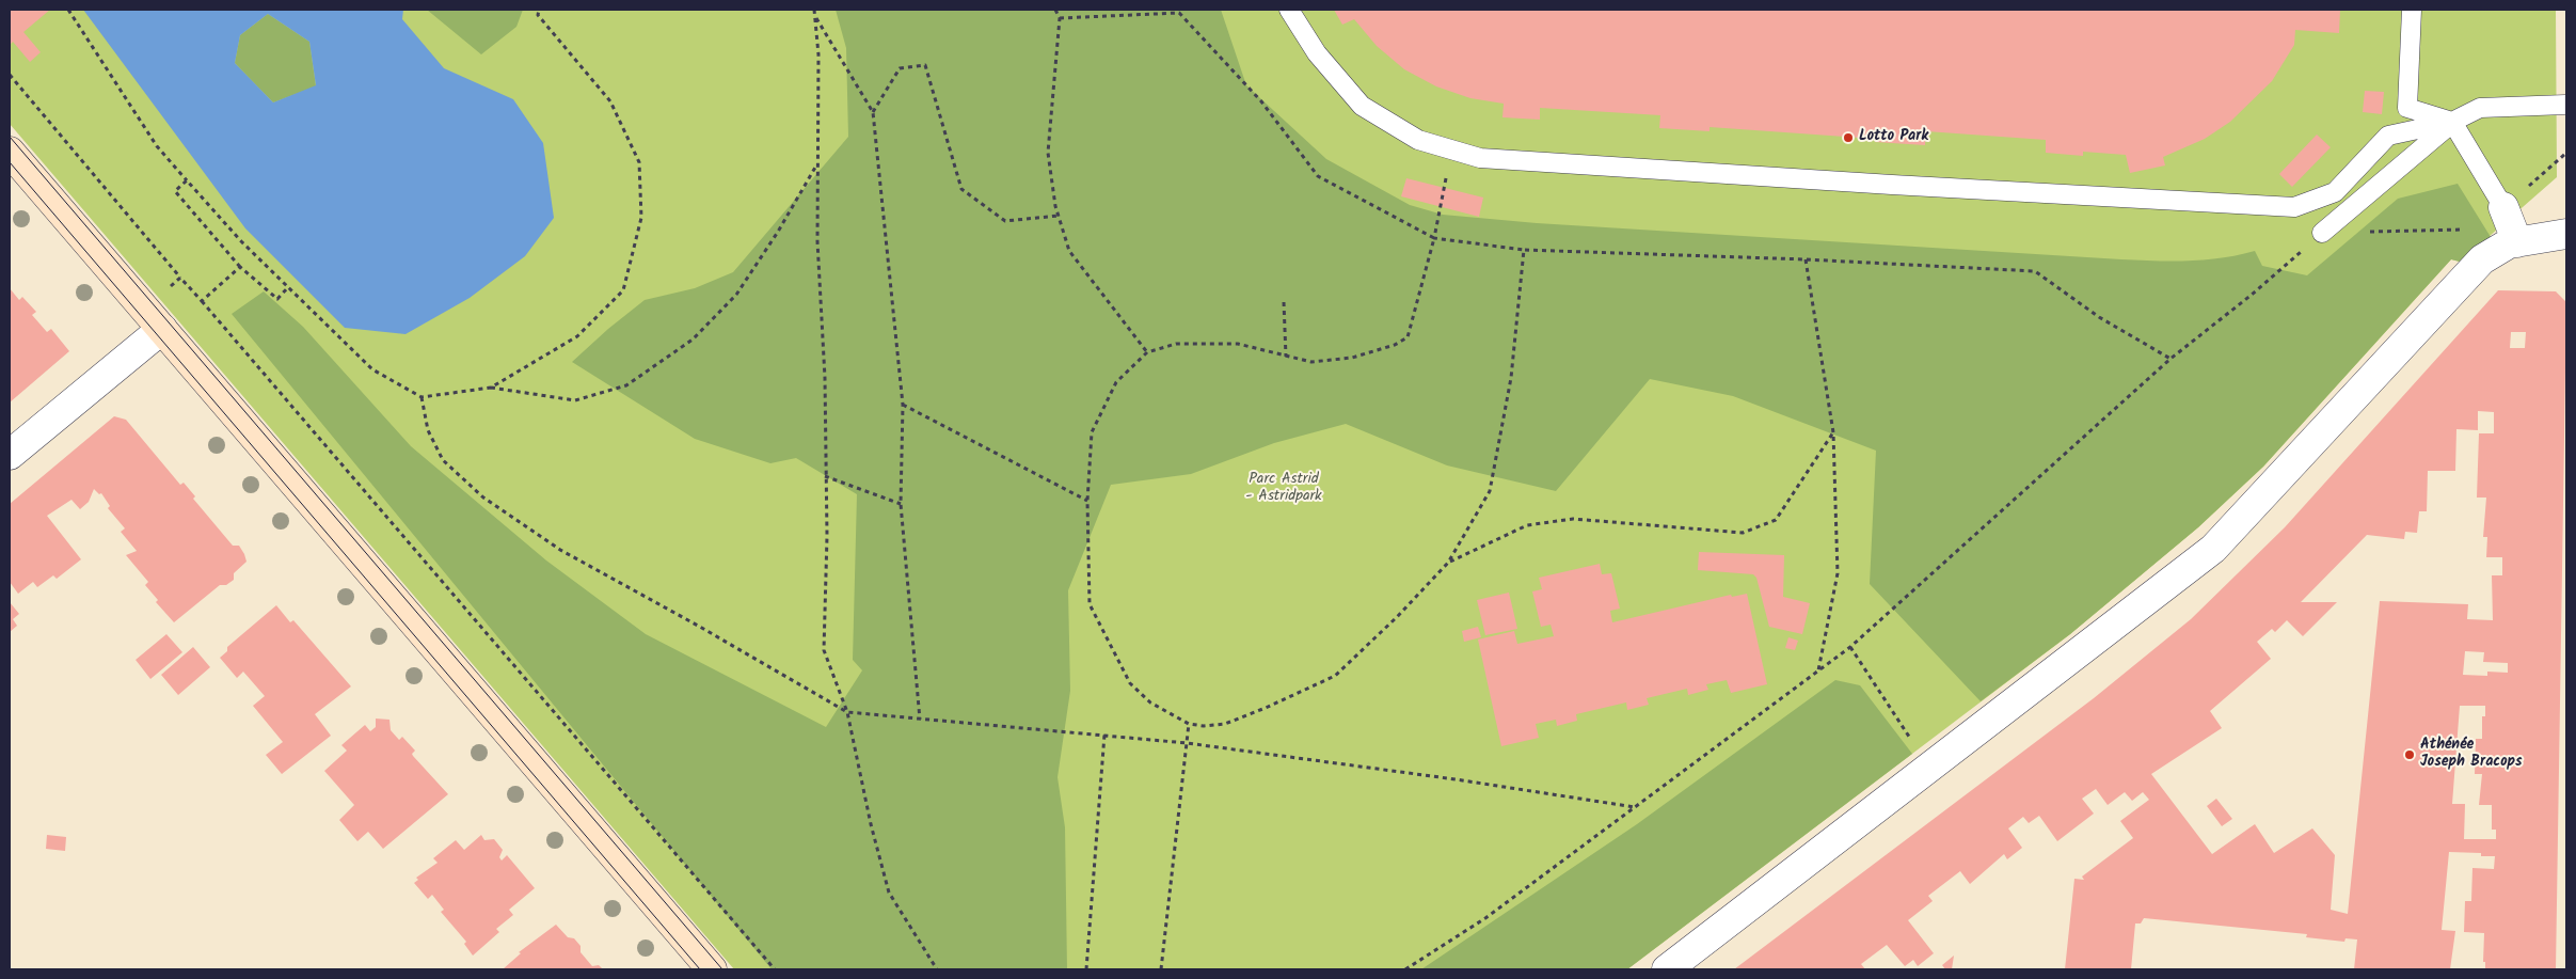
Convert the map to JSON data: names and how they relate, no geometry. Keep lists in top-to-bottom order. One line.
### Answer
{"parks":["Parc Astrid - Astridpark"],"places":["Lotto Park","Athénée Joseph Bracops"]}
